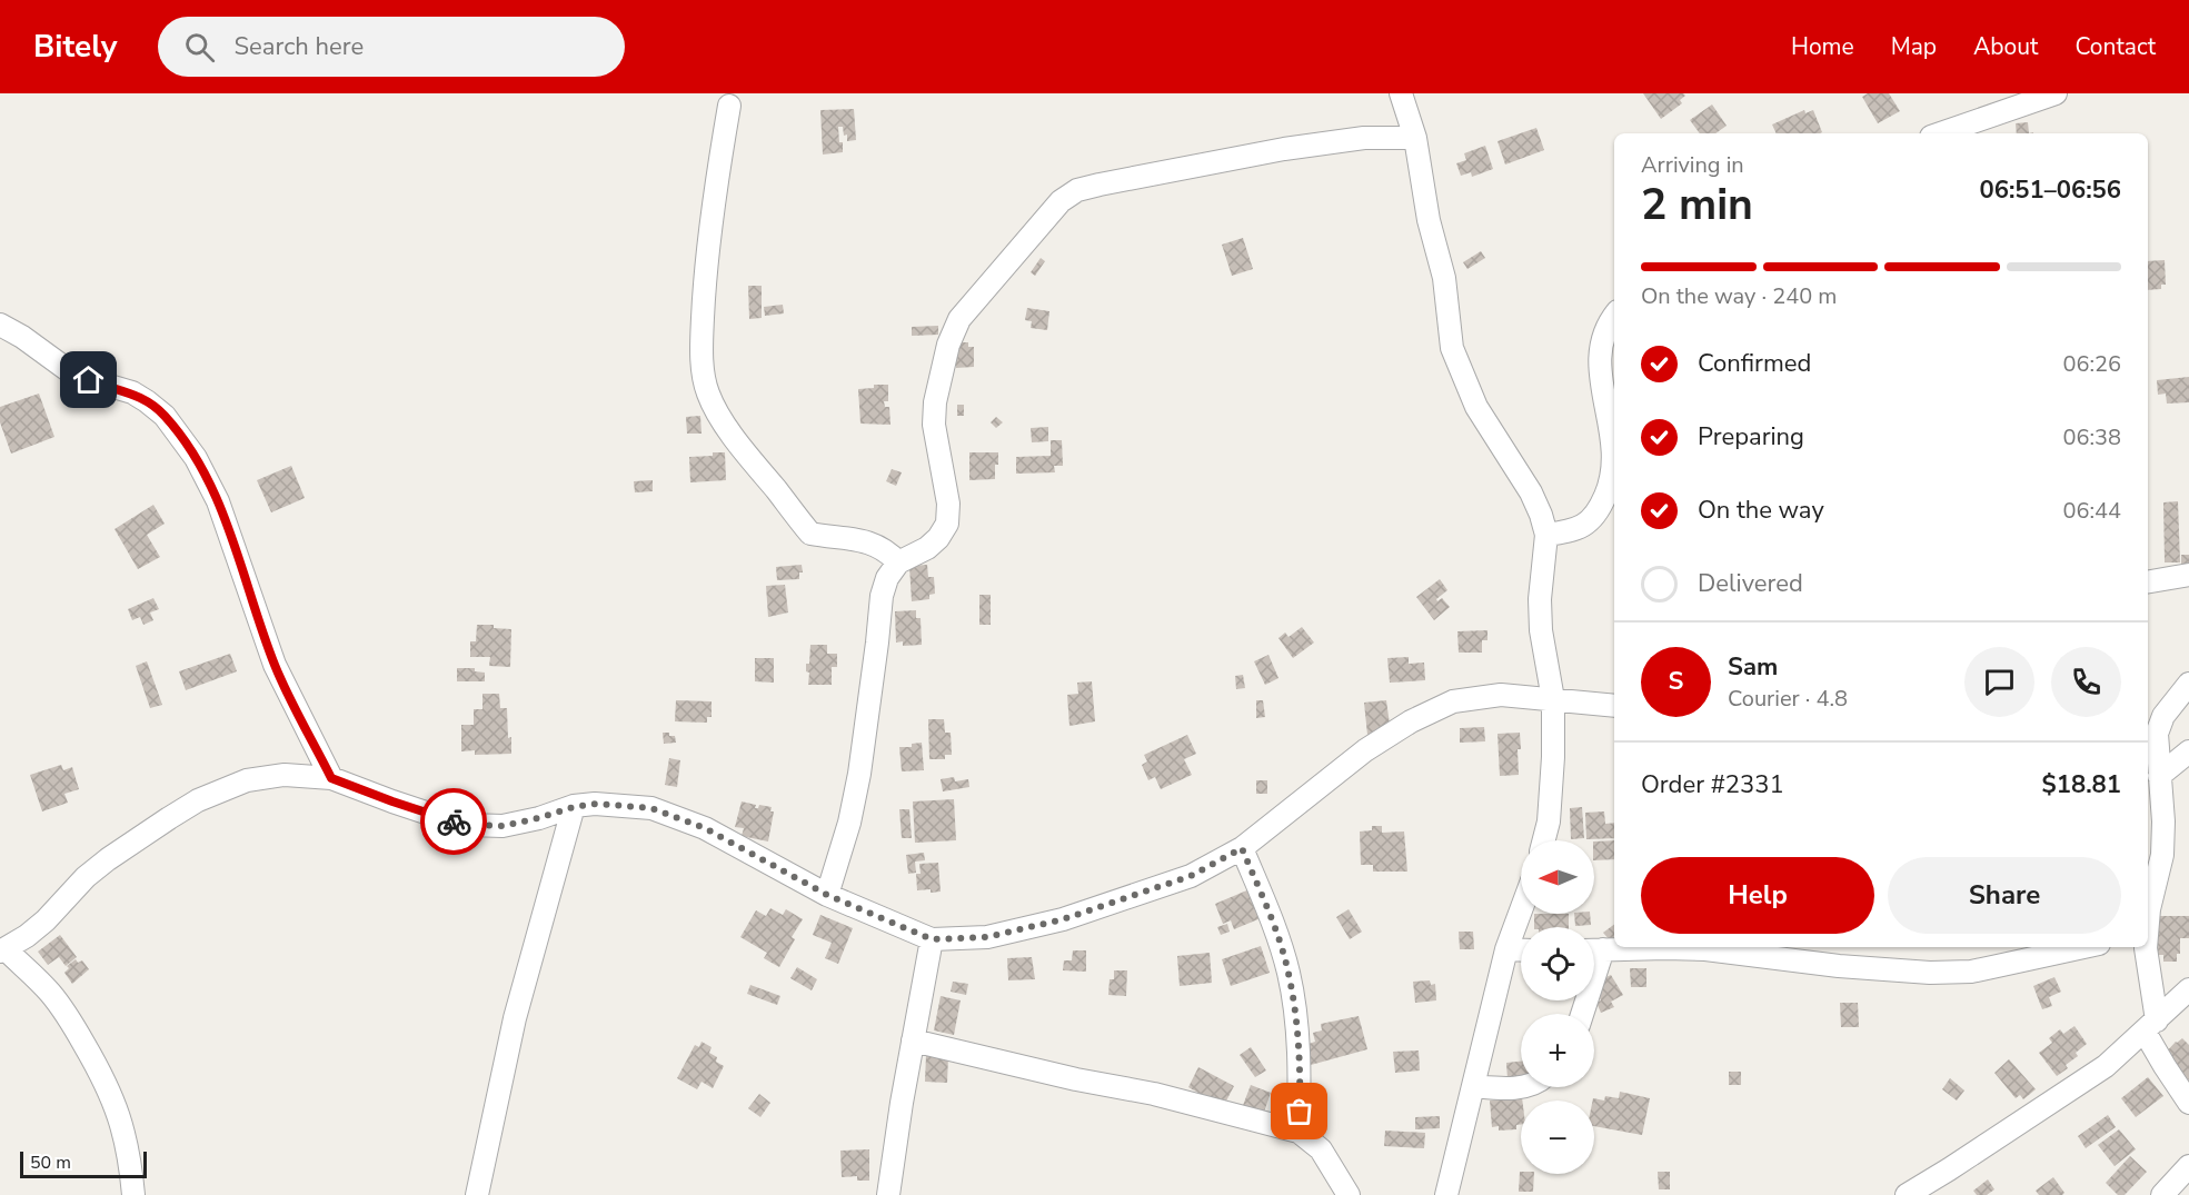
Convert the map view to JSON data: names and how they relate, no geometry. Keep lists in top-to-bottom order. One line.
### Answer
{"scale_bar":"50 m","north":"left","page":{"header":"Bitely","search":"Search here","nav":["Home","Map","About","Contact"],"heading":["2 min","Arriving in","06:51–06:56"],"panel":["Sam","Courier · 4.8","Order #2331","$18.81"],"bar":"On the way · 240 m","list":[["Confirmed","06:26"],["Preparing","06:38"],["On the way","06:44"],"Delivered"],"round":"S","map_buttons":["+","−"],"buttons":["Help","Share"],"scale":"50 m"}}
